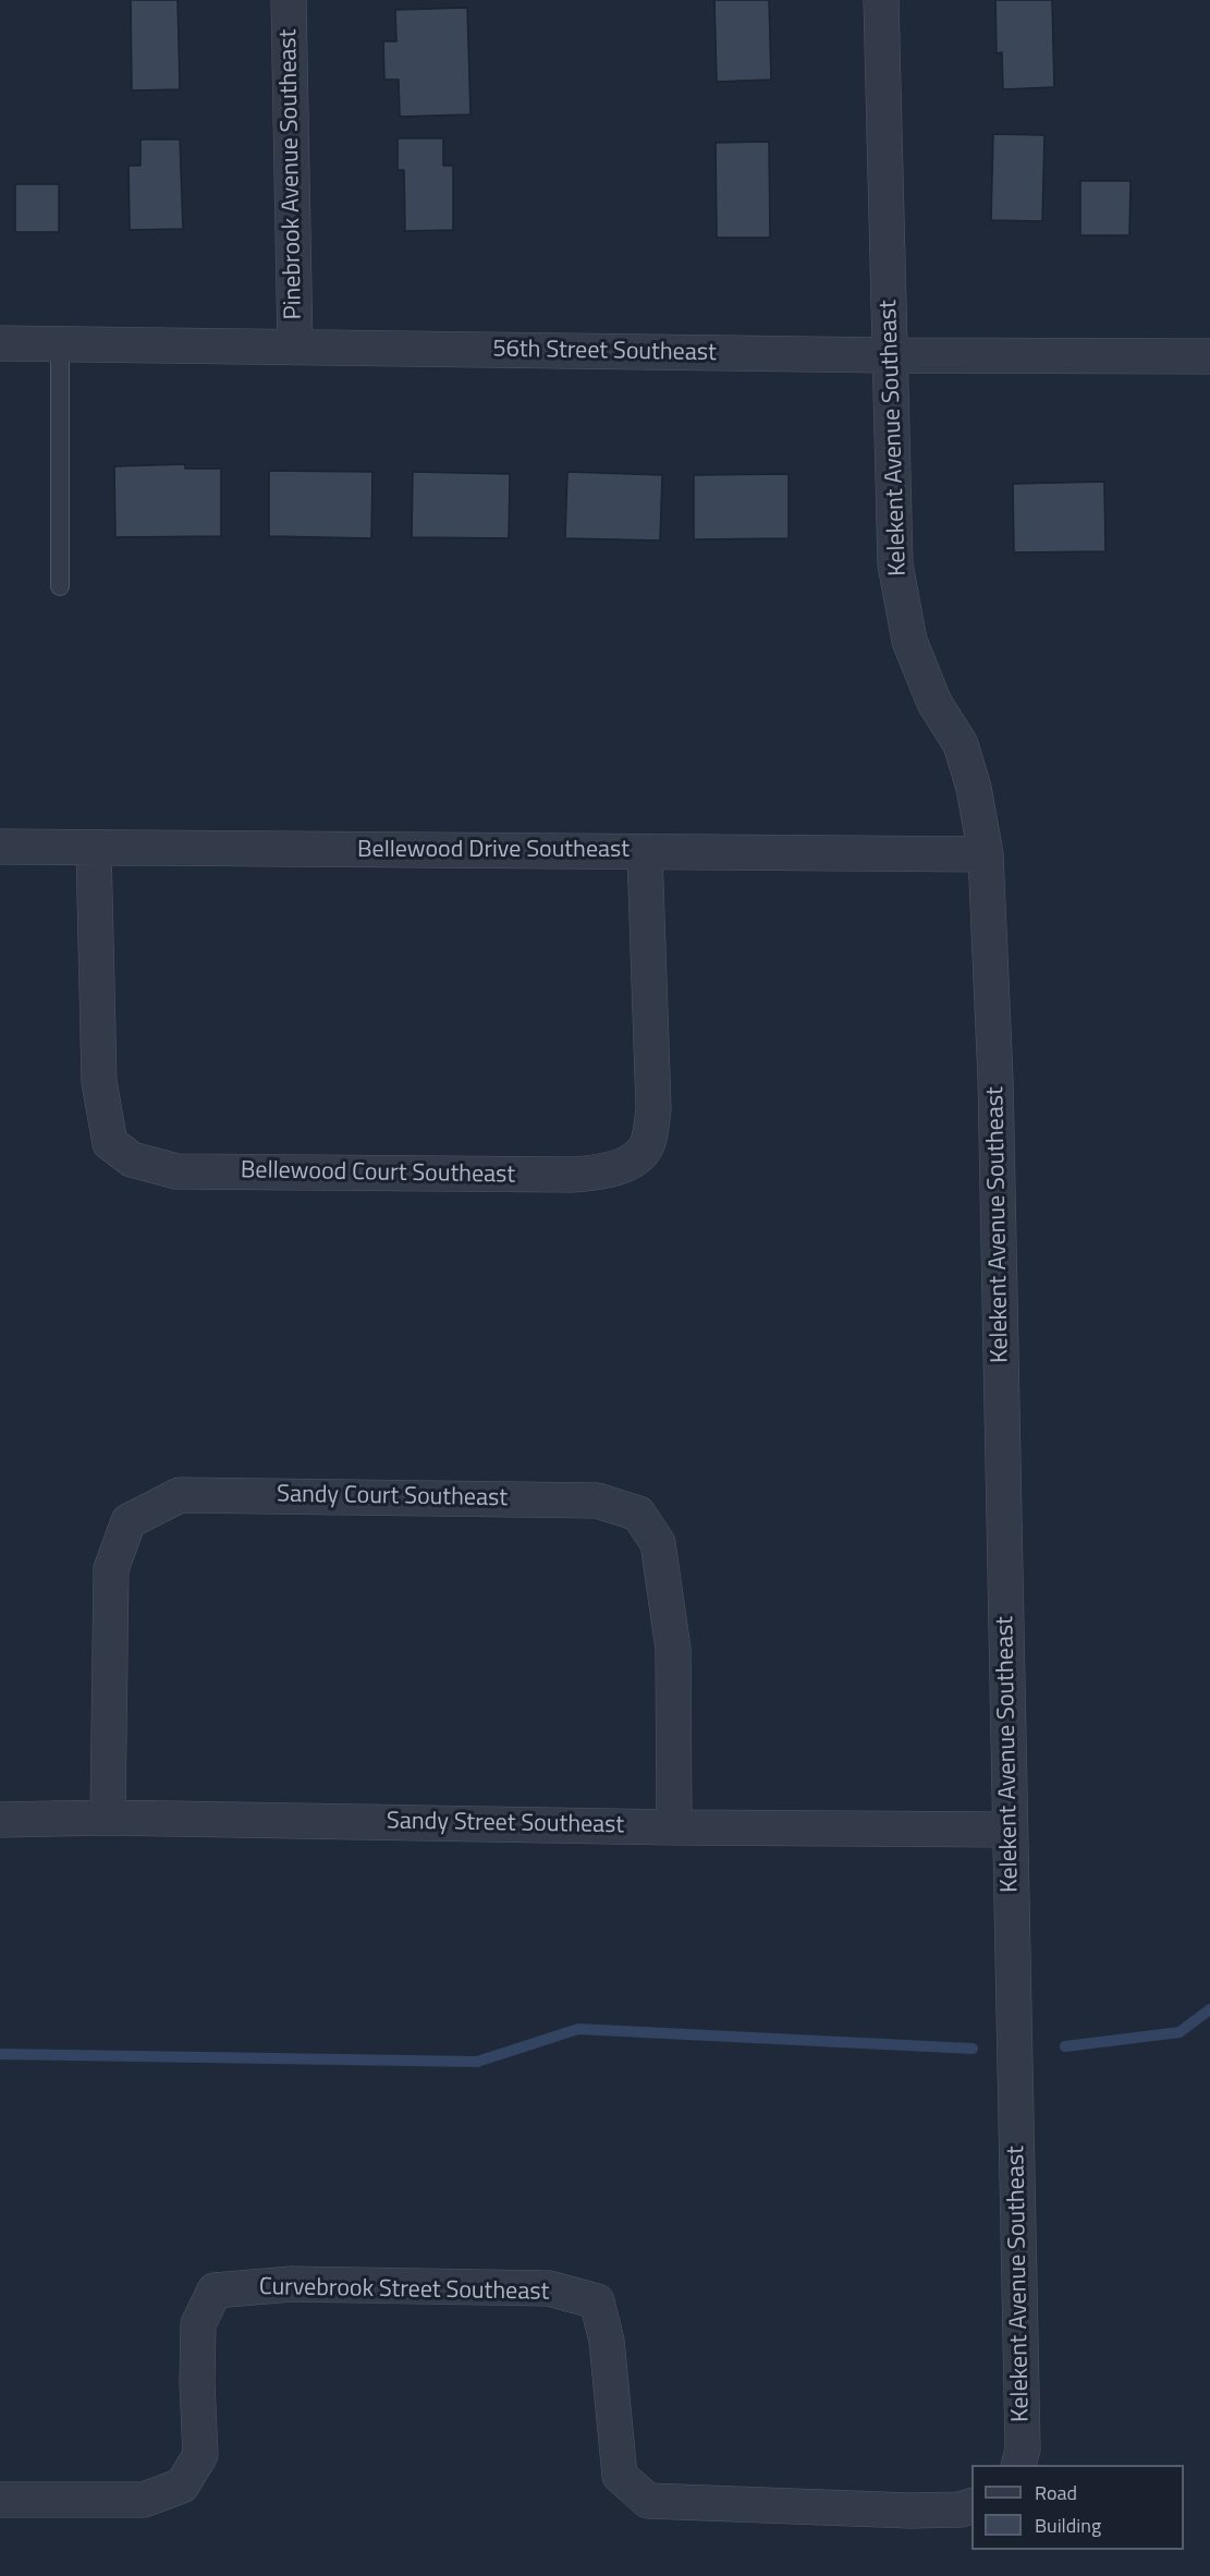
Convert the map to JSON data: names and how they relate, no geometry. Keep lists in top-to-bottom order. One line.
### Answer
{"streets":{"street":["Pinebrook Avenue Southeast","56th Street Southeast","Kelekent Avenue Southeast","Bellewood Drive Southeast","Bellewood Court Southeast","Sandy Court Southeast","Sandy Street Southeast","Curvebrook Street Southeast"]},"crossings":[["Pinebrook Avenue Southeast","56th Street Southeast"],["56th Street Southeast","Kelekent Avenue Southeast"],["Kelekent Avenue Southeast","Bellewood Drive Southeast"],["Kelekent Avenue Southeast","Sandy Street Southeast"],["Bellewood Drive Southeast","Bellewood Court Southeast"],["Sandy Court Southeast","Sandy Street Southeast"]],"legend":["Road","Building"]}
